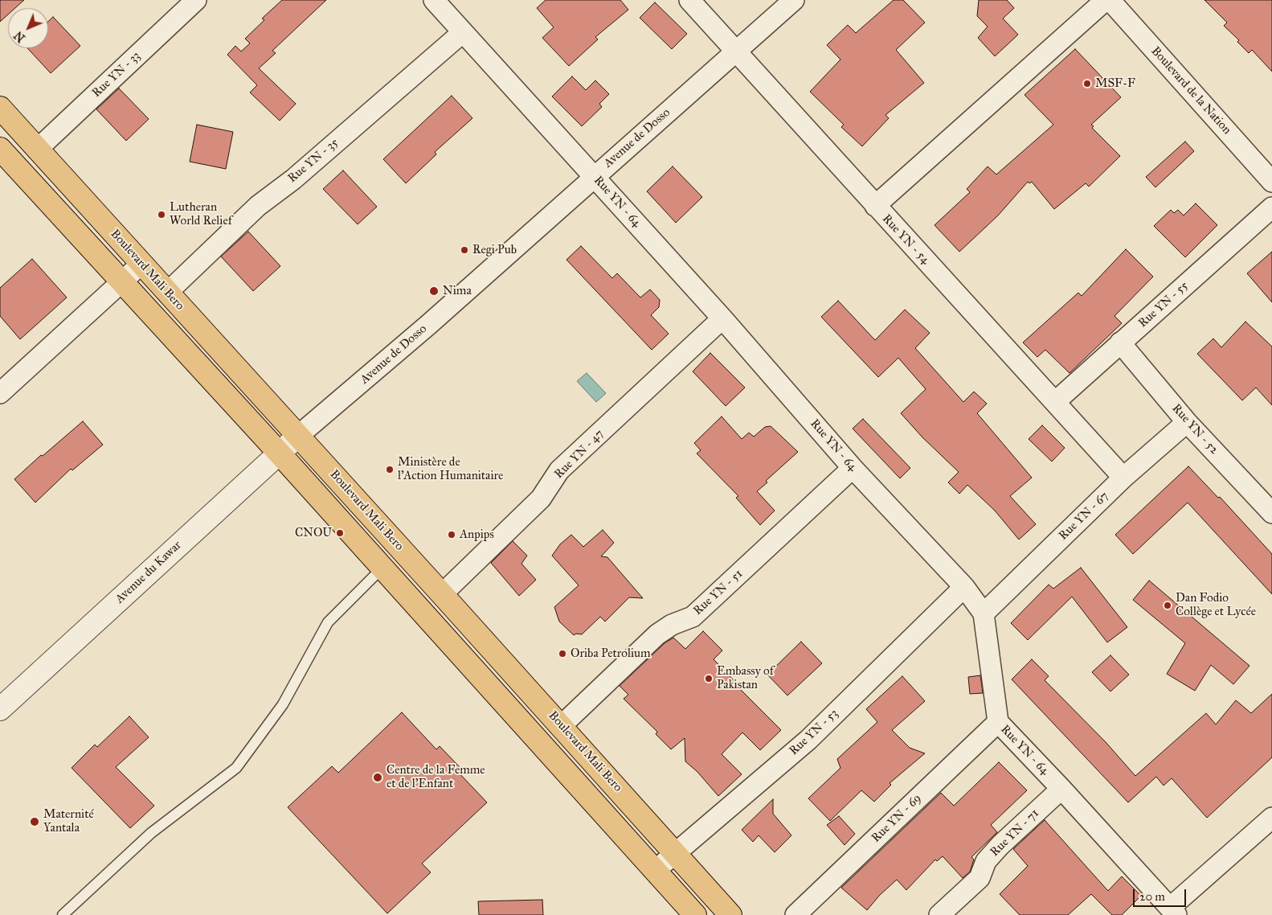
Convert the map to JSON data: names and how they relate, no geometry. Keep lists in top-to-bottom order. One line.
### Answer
{"streets":{"main road":["Boulevard Mali Bero"],"street":["Rue YN - 33","Boulevard de la Nation","Avenue de Dosso","Rue YN - 35","Rue YN - 64","Rue YN - 54","Rue YN - 55","Rue YN - 52","Rue YN - 47","Rue YN - 67","Avenue du Kawar","Rue YN - 51","Rue YN - 53","Rue YN - 69","Rue YN - 71"]},"crossings":[["Rue YN - 33","Boulevard Mali Bero"],["Avenue de Dosso","Rue YN - 64"],["Avenue de Dosso","Rue YN - 54"],["Avenue de Dosso","Boulevard Mali Bero"],["Avenue de Dosso","Avenue du Kawar"],["Rue YN - 35","Rue YN - 64"],["Rue YN - 35","Boulevard Mali Bero"],["Rue YN - 64","Rue YN - 47"],["Rue YN - 64","Rue YN - 67"],["Rue YN - 64","Rue YN - 51"],["Rue YN - 64","Rue YN - 53"],["Rue YN - 64","Rue YN - 69"],["Rue YN - 64","Rue YN - 71"],["Rue YN - 54","Rue YN - 55"],["Rue YN - 54","Rue YN - 67"],["Boulevard Mali Bero","Rue YN - 47"],["Boulevard Mali Bero","Avenue du Kawar"],["Boulevard Mali Bero","Rue YN - 51"],["Boulevard Mali Bero","Rue YN - 53"],["Rue YN - 55","Rue YN - 52"],["Rue YN - 52","Rue YN - 67"]],"places":["MSF-F","Lutheran World Relief","Regi Pub","Nima","Ministère de l'Action Humanitaire","CNOU","Anpips","Dan Fodio Collège et Lycée","Oriba Petrolium","Embassy of Pakistan","Centre de la Femme et de l'Enfant","Maternité Yantala"],"scale_bar":"20 m","north":"bottom left"}
